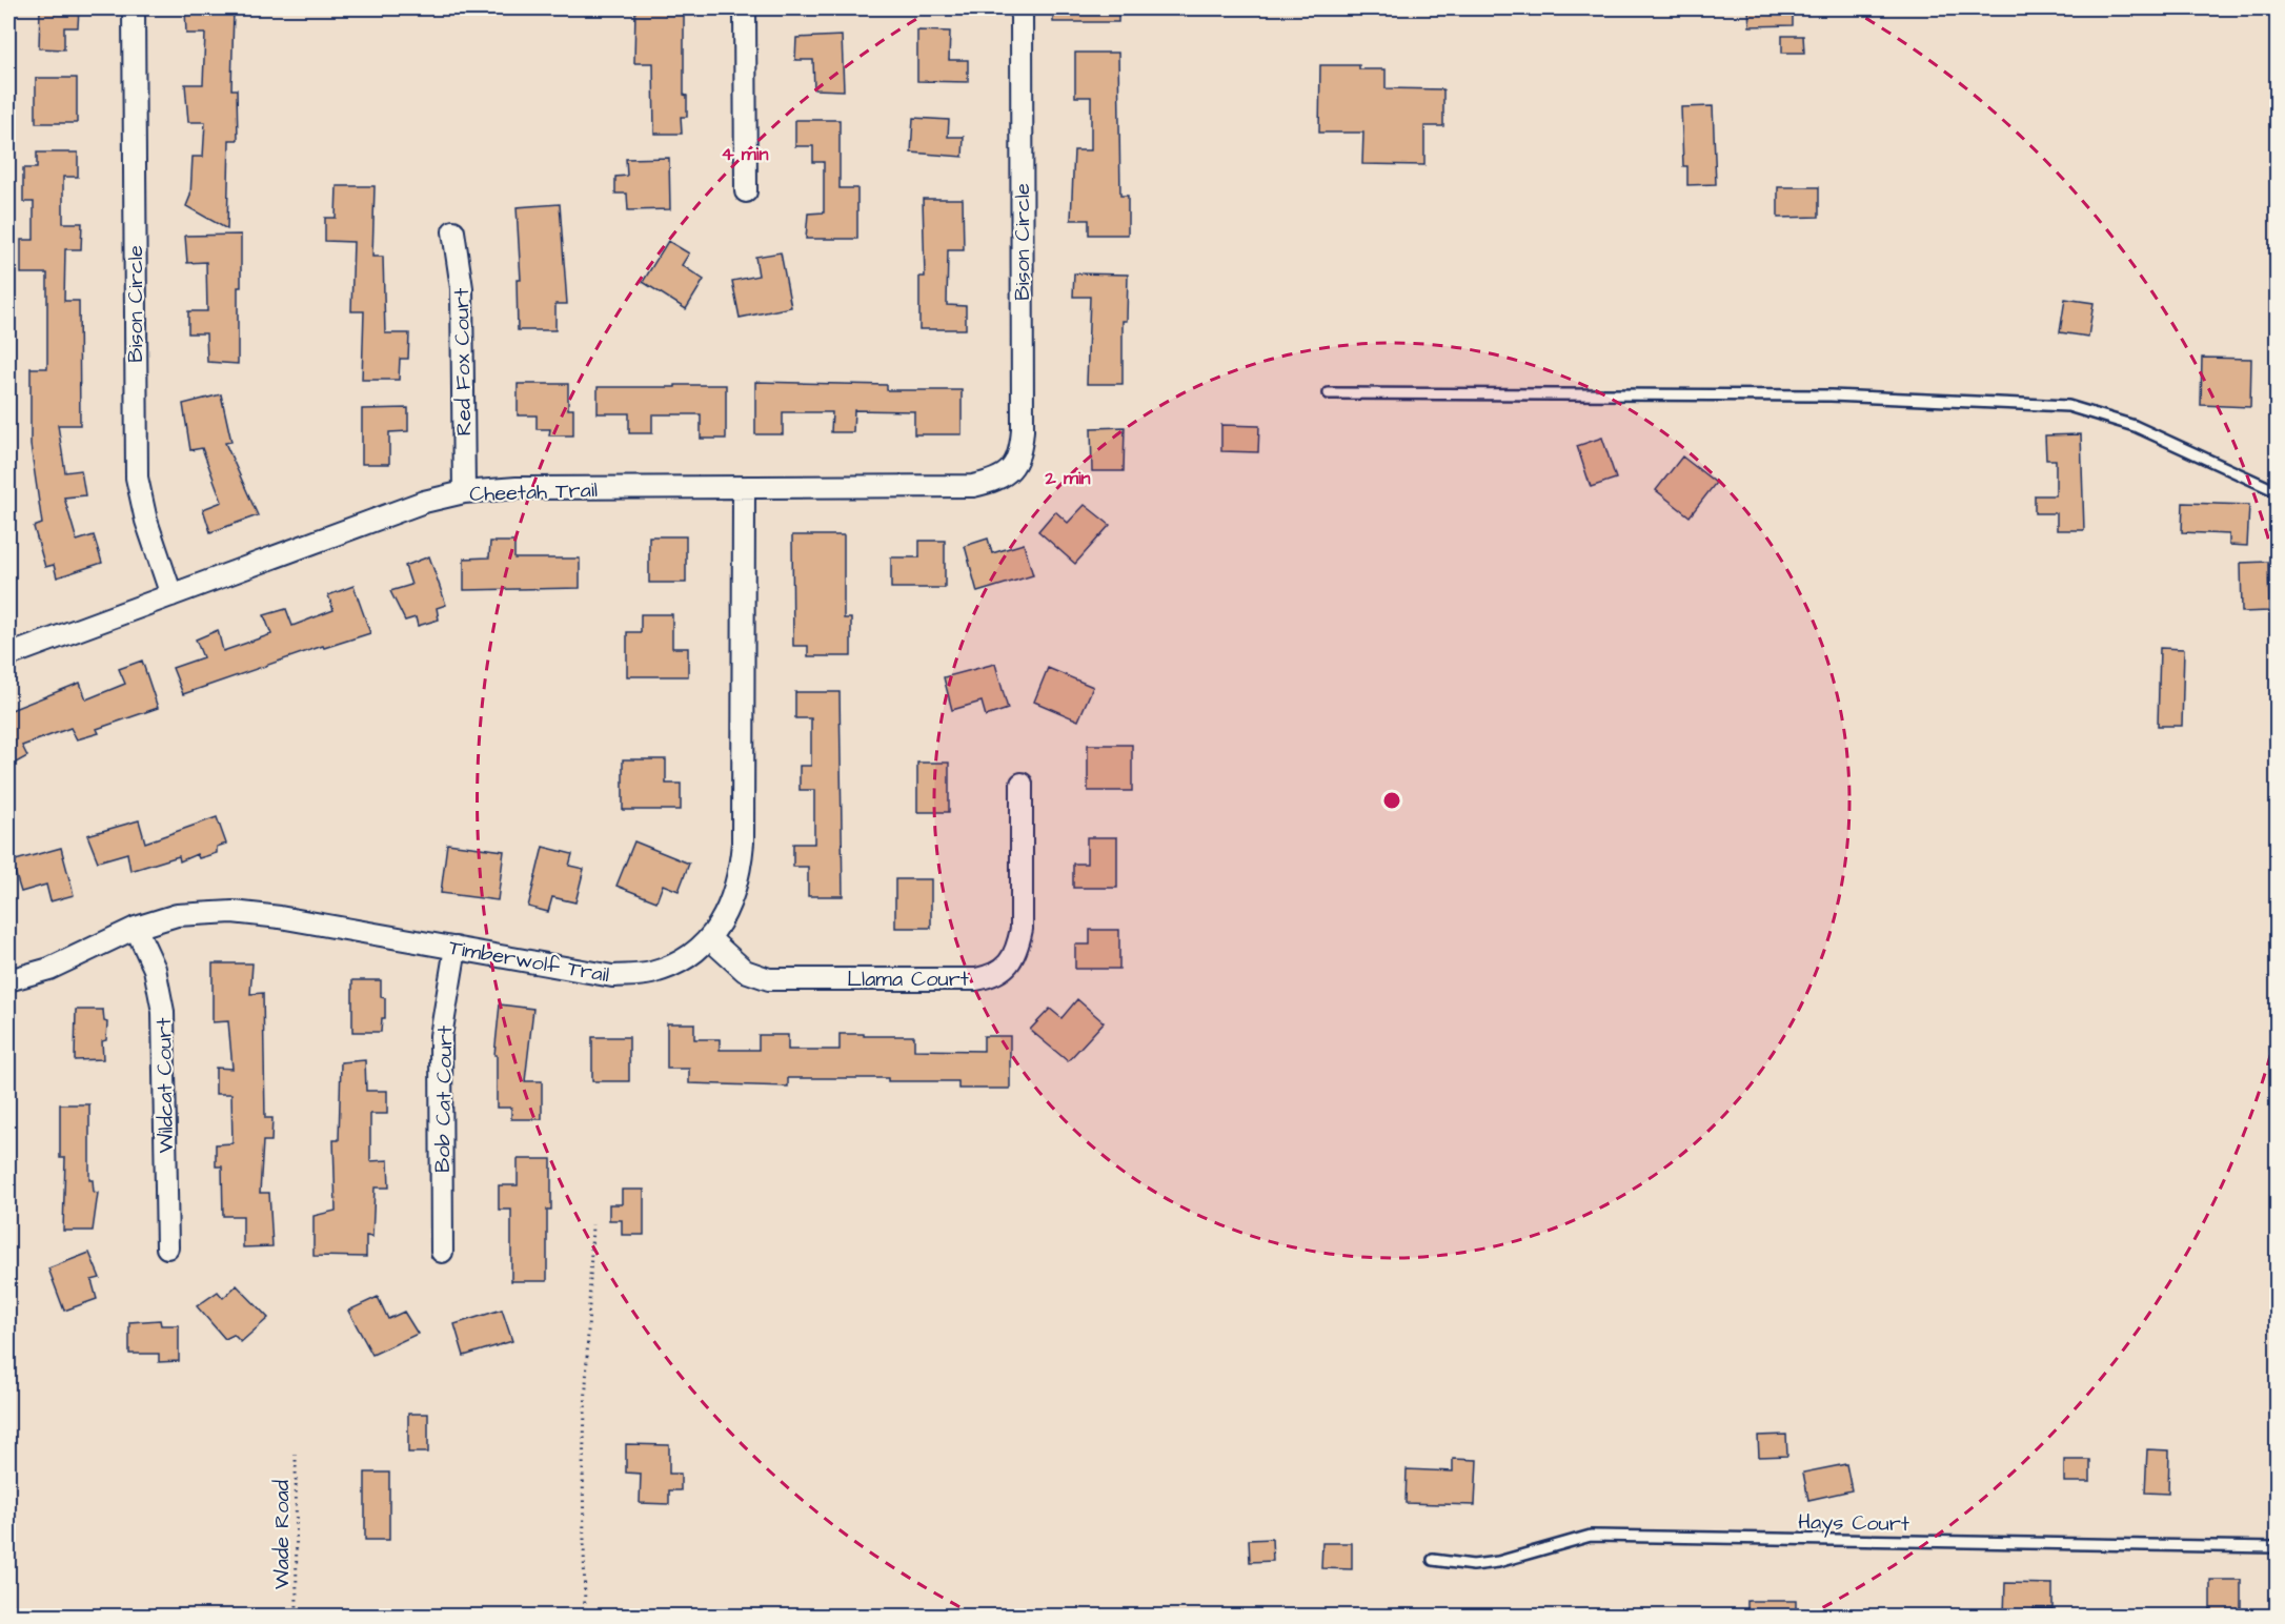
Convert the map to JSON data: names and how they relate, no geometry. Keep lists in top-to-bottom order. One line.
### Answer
{"streets":{"street":["Bison Circle","Red Fox Court","Cheetah Trail","Timberwolf Trail","Llama Court","Wildcat Court","Bob Cat Court"],"lane":["Hays Court"],"path":["Wade Road"]},"crossings":[["Bison Circle","Cheetah Trail"],["Red Fox Court","Cheetah Trail"],["Cheetah Trail","Timberwolf Trail"],["Timberwolf Trail","Llama Court"],["Timberwolf Trail","Wildcat Court"],["Timberwolf Trail","Bob Cat Court"]],"rings":["4 min","2 min"]}
